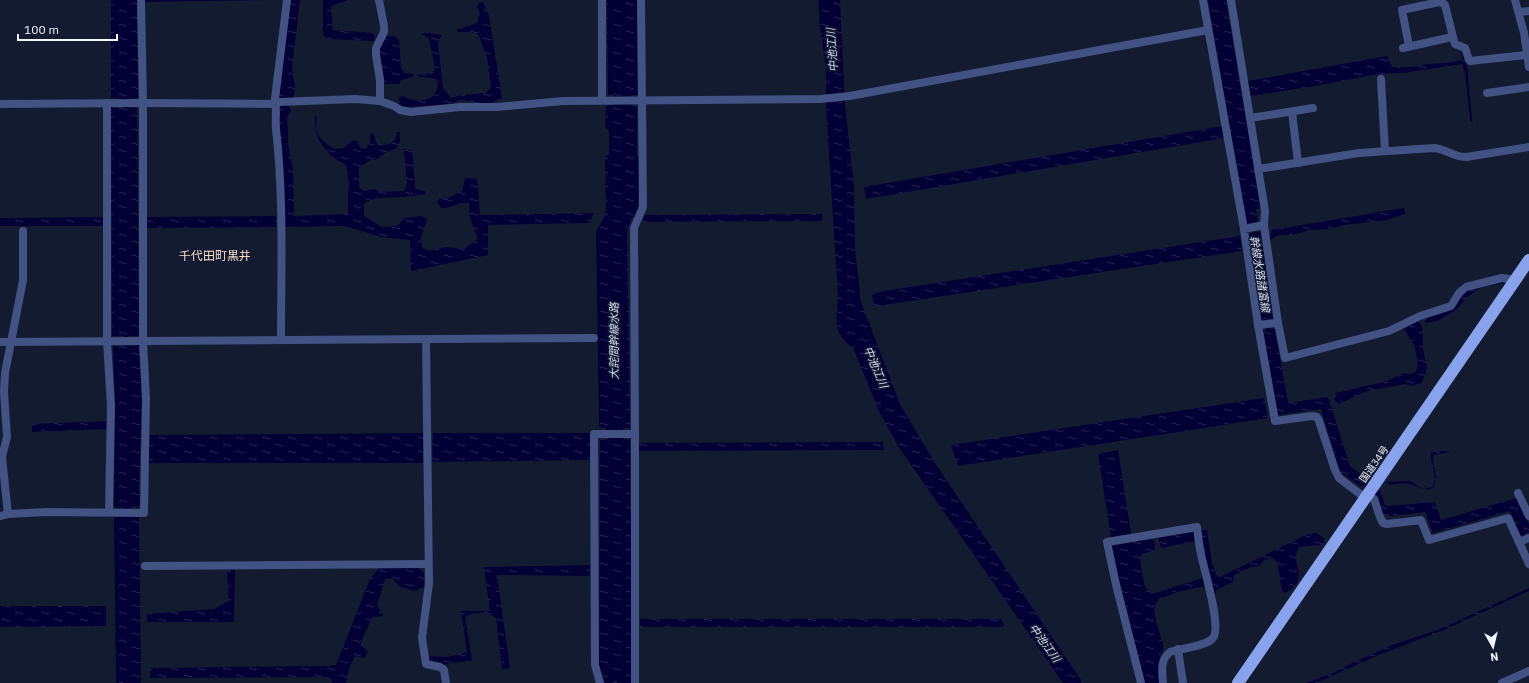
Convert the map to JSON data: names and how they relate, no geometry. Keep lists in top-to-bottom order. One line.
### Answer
{"streets":{"highway":["国道34号"]},"districts":["千代田町黒井"],"water":["中池江川","幹線水路諸富線","大詫間幹線水路"],"scale_bar":"100 m","north":"bottom"}
